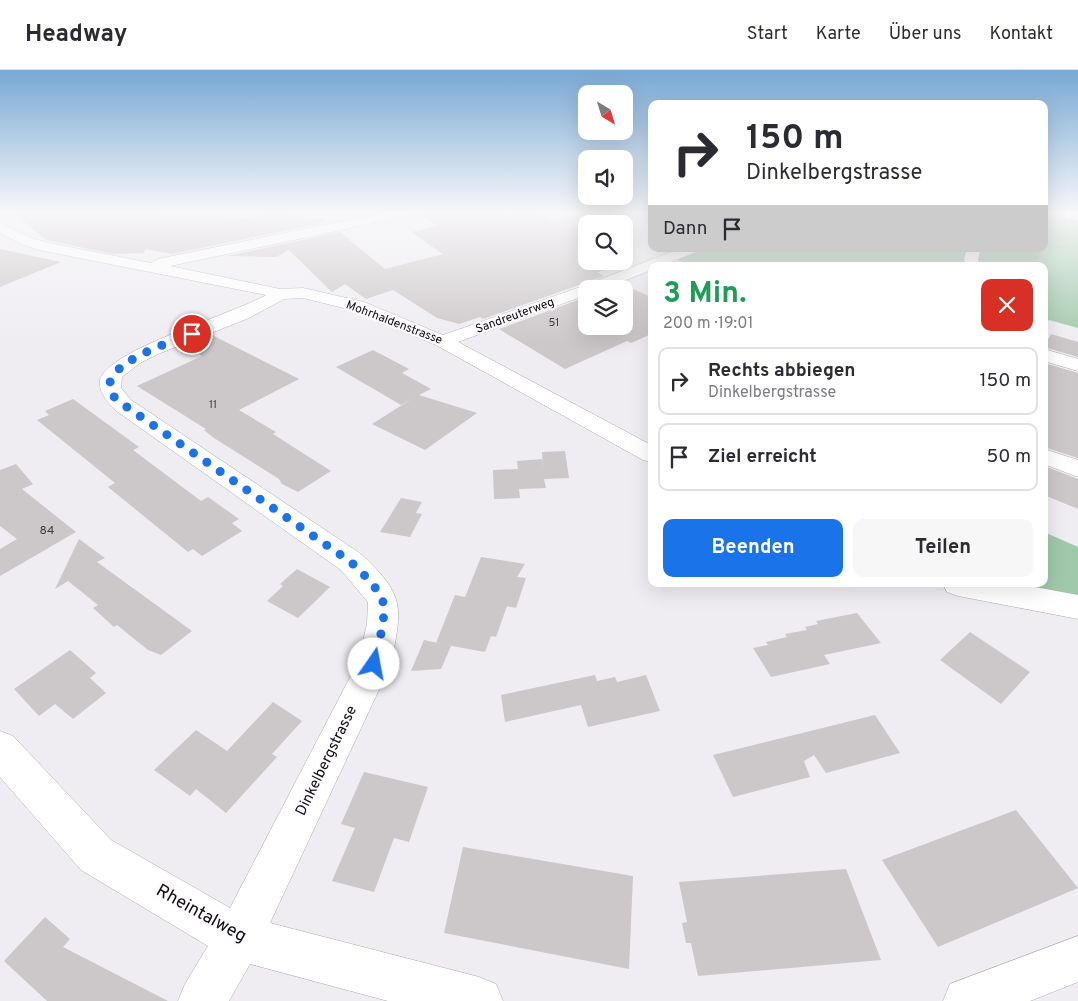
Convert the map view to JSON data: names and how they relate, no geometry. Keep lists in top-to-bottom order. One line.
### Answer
{"streets":{"street":["Sandreuterweg","Mohrhaldenstrasse","Dinkelbergstrasse","Rheintalweg"]},"crossings":[["Sandreuterweg","Mohrhaldenstrasse"],["Mohrhaldenstrasse","Dinkelbergstrasse"],["Dinkelbergstrasse","Rheintalweg"]],"house_numbers":["51","11","84"],"north":"bottom right","page":{"header":"Headway","nav":["Start","Karte","Über uns","Kontakt"],"turn":["150 m","Dinkelbergstrasse"],"then":"Dann","heading":["3 Min.","200 m · 19:01"],"list":[{"name":"Rechts abbiegen","note":"Dinkelbergstrasse","value":"150 m"},{"name":"Ziel erreicht","value":"50 m"}],"buttons":["Beenden","Teilen"]}}
